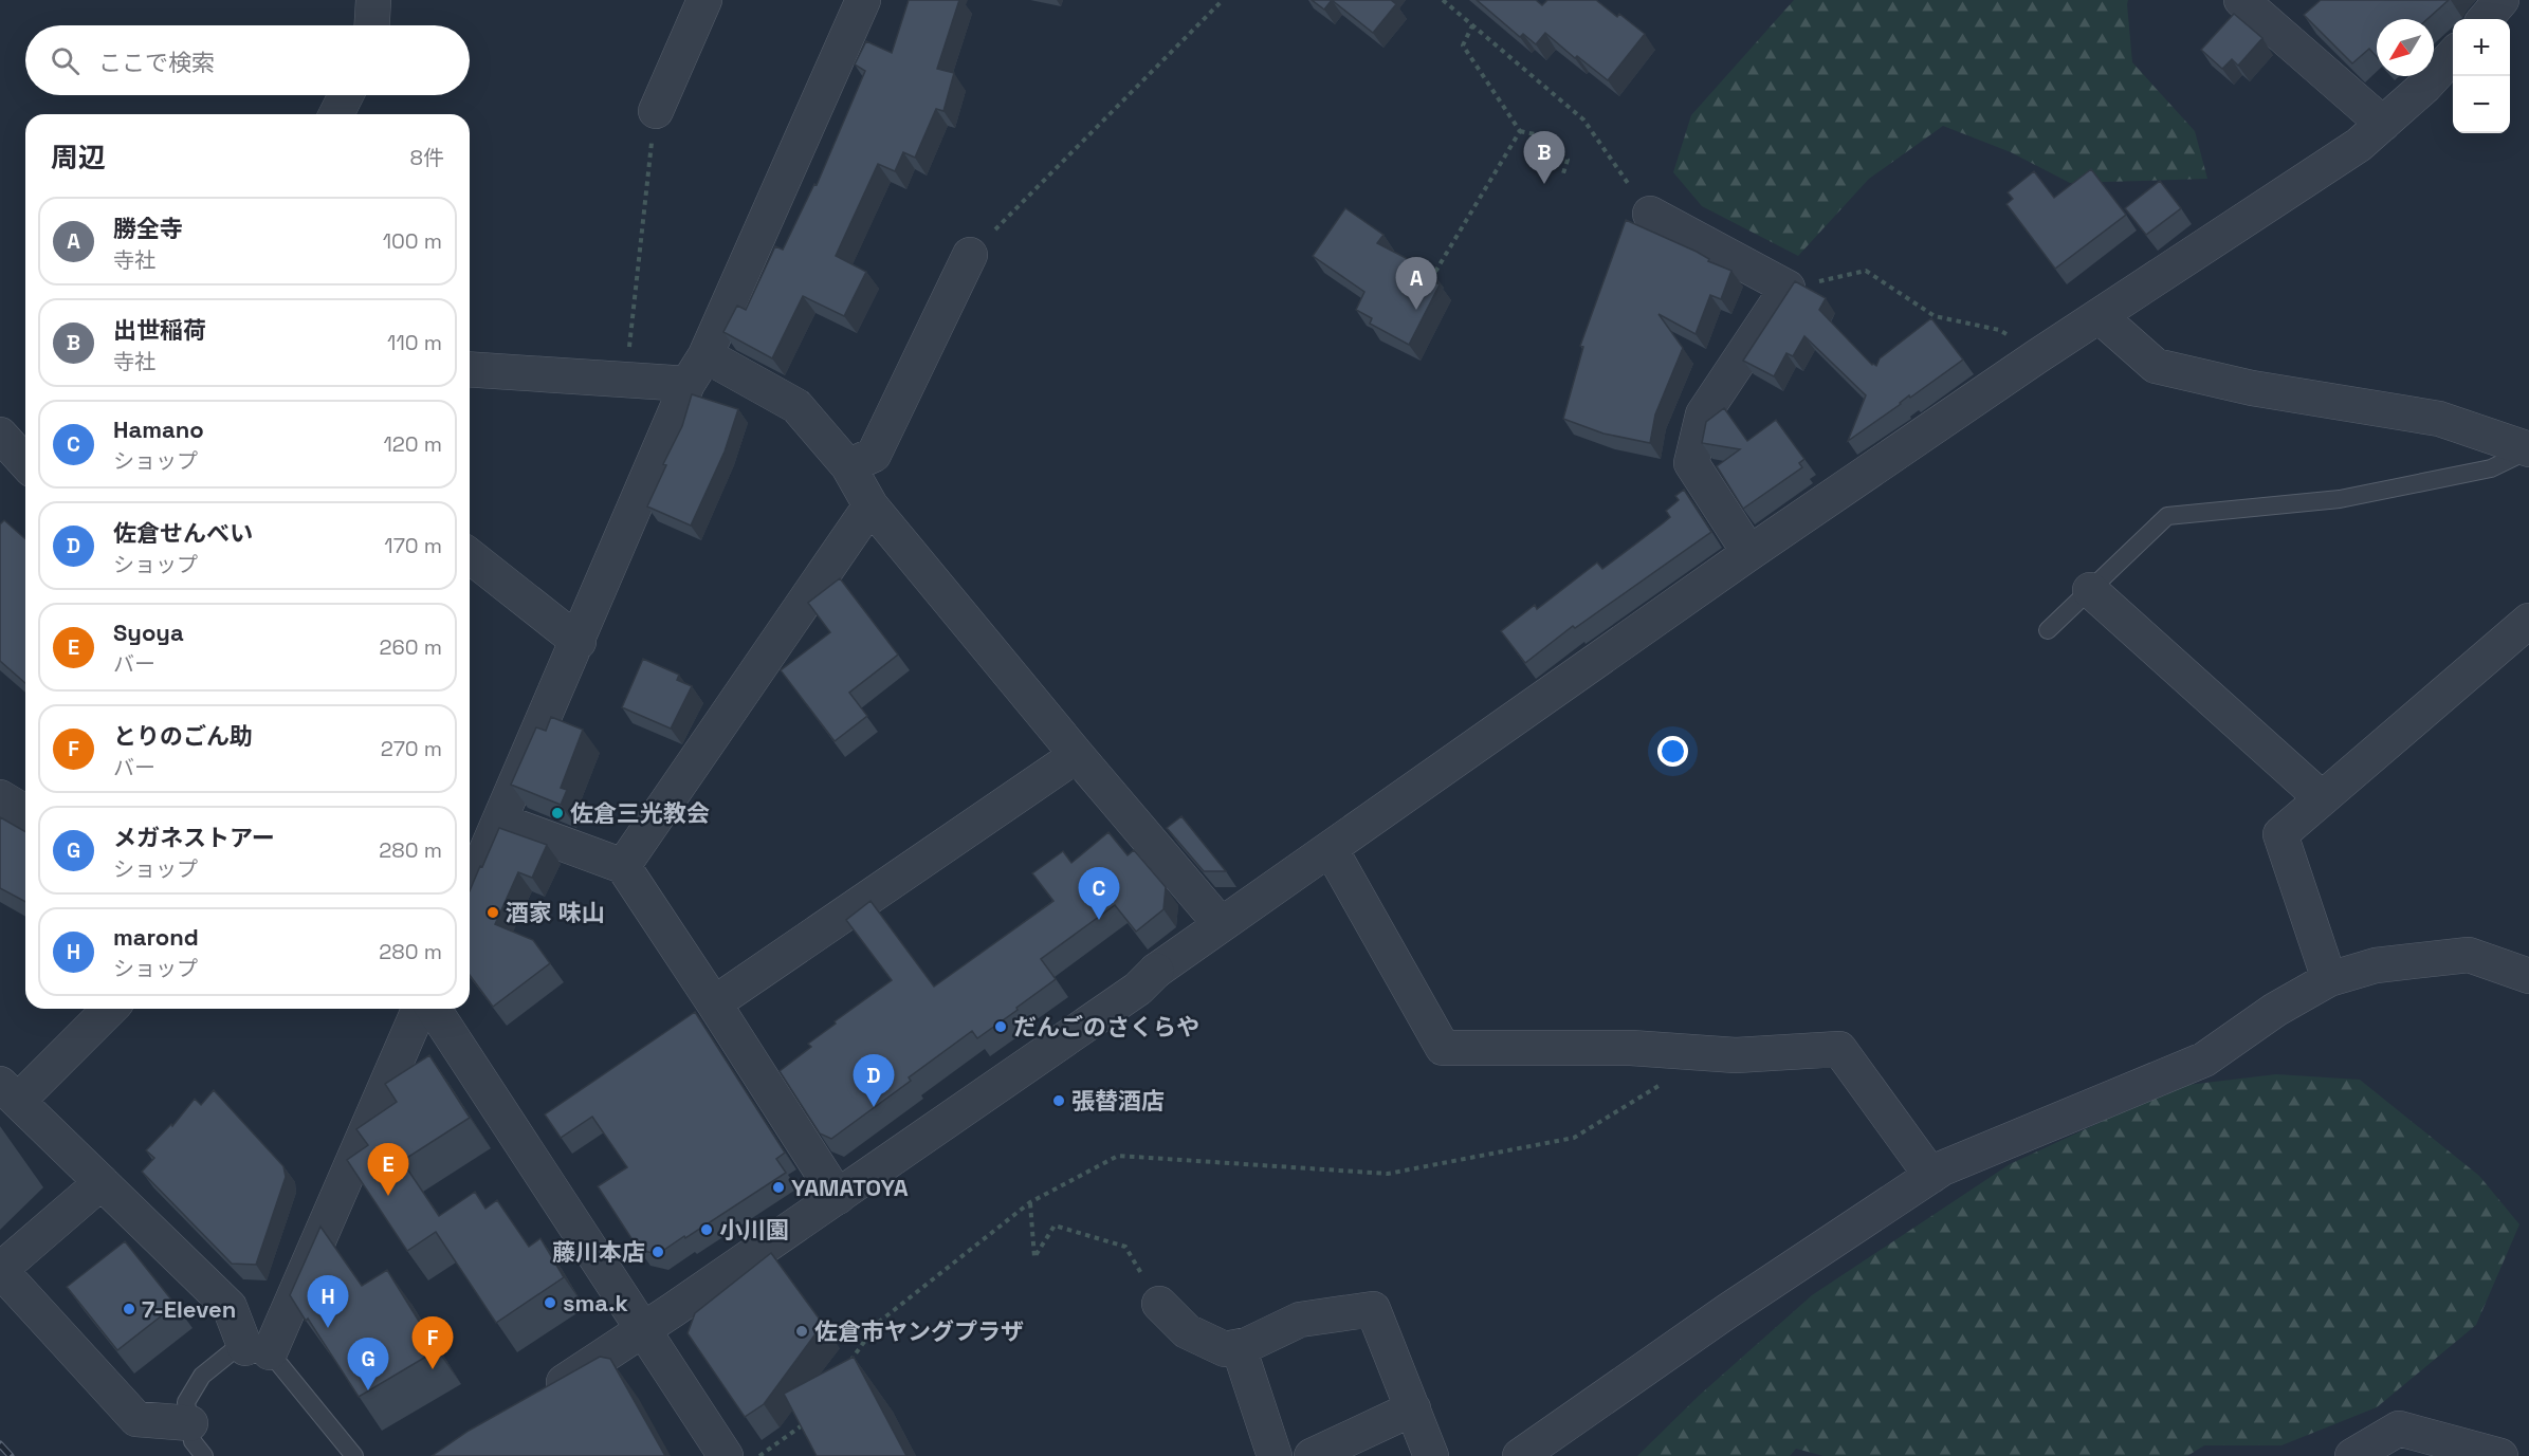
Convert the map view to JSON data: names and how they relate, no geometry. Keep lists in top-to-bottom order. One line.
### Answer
{"places":["佐倉三光教会","酒家 味山","だんごのさくらや","張替酒店","YAMATOYA","小川園","藤川本店","sma.k","7-Eleven","佐倉市ヤングプラザ"],"north":"bottom left","page":{"map_buttons":["+","−"],"search":"ここで検索","heading":["周辺","8件"],"pins":["B","A","C","D","E","H","F","G"],"list":[{"mark":"A","name":"勝全寺","note":"寺社","value":"100 m"},{"mark":"B","name":"出世稲荷","note":"寺社","value":"110 m"},{"mark":"C","name":"Hamano","note":"ショップ","value":"120 m"},{"mark":"D","name":"佐倉せんべい","note":"ショップ","value":"170 m"},{"mark":"E","name":"Syoya","note":"バー","value":"260 m"},{"mark":"F","name":"とりのごん助","note":"バー","value":"270 m"},{"mark":"G","name":"メガネストアー","note":"ショップ","value":"280 m"},{"mark":"H","name":"marond","note":"ショップ","value":"280 m"}]}}
